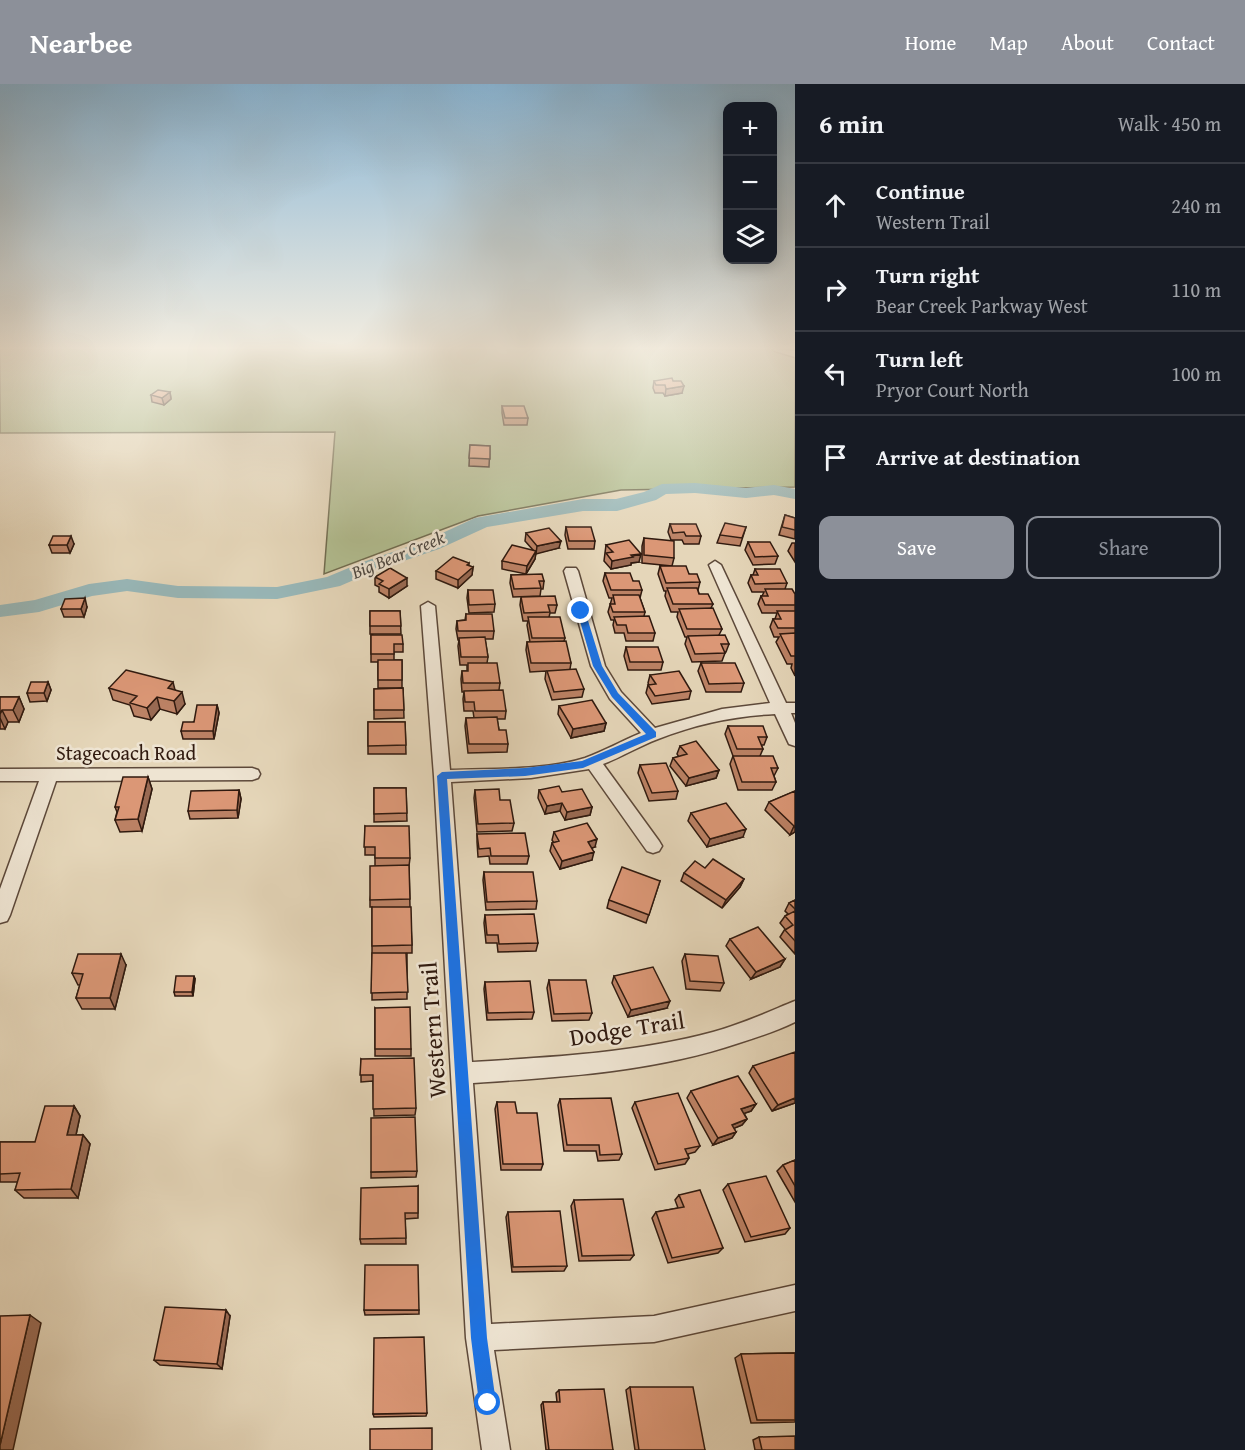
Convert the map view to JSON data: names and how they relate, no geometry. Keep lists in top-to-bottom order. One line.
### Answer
{"streets":{"street":["Stagecoach Road","Dodge Trail","Western Trail"]},"crossings":[["Dodge Trail","Western Trail"]],"water":["Big Bear Creek"],"page":{"header":"Nearbee","nav":["Home","Map","About","Contact"],"heading":["6 min","Walk · 450 m"],"map_buttons":["+","−"],"list":[["Continue","Western Trail","240 m"],["Turn right","Bear Creek Parkway West","110 m"],["Turn left","Pryor Court North","100 m"],"Arrive at destination"],"buttons":["Save","Share"]}}
